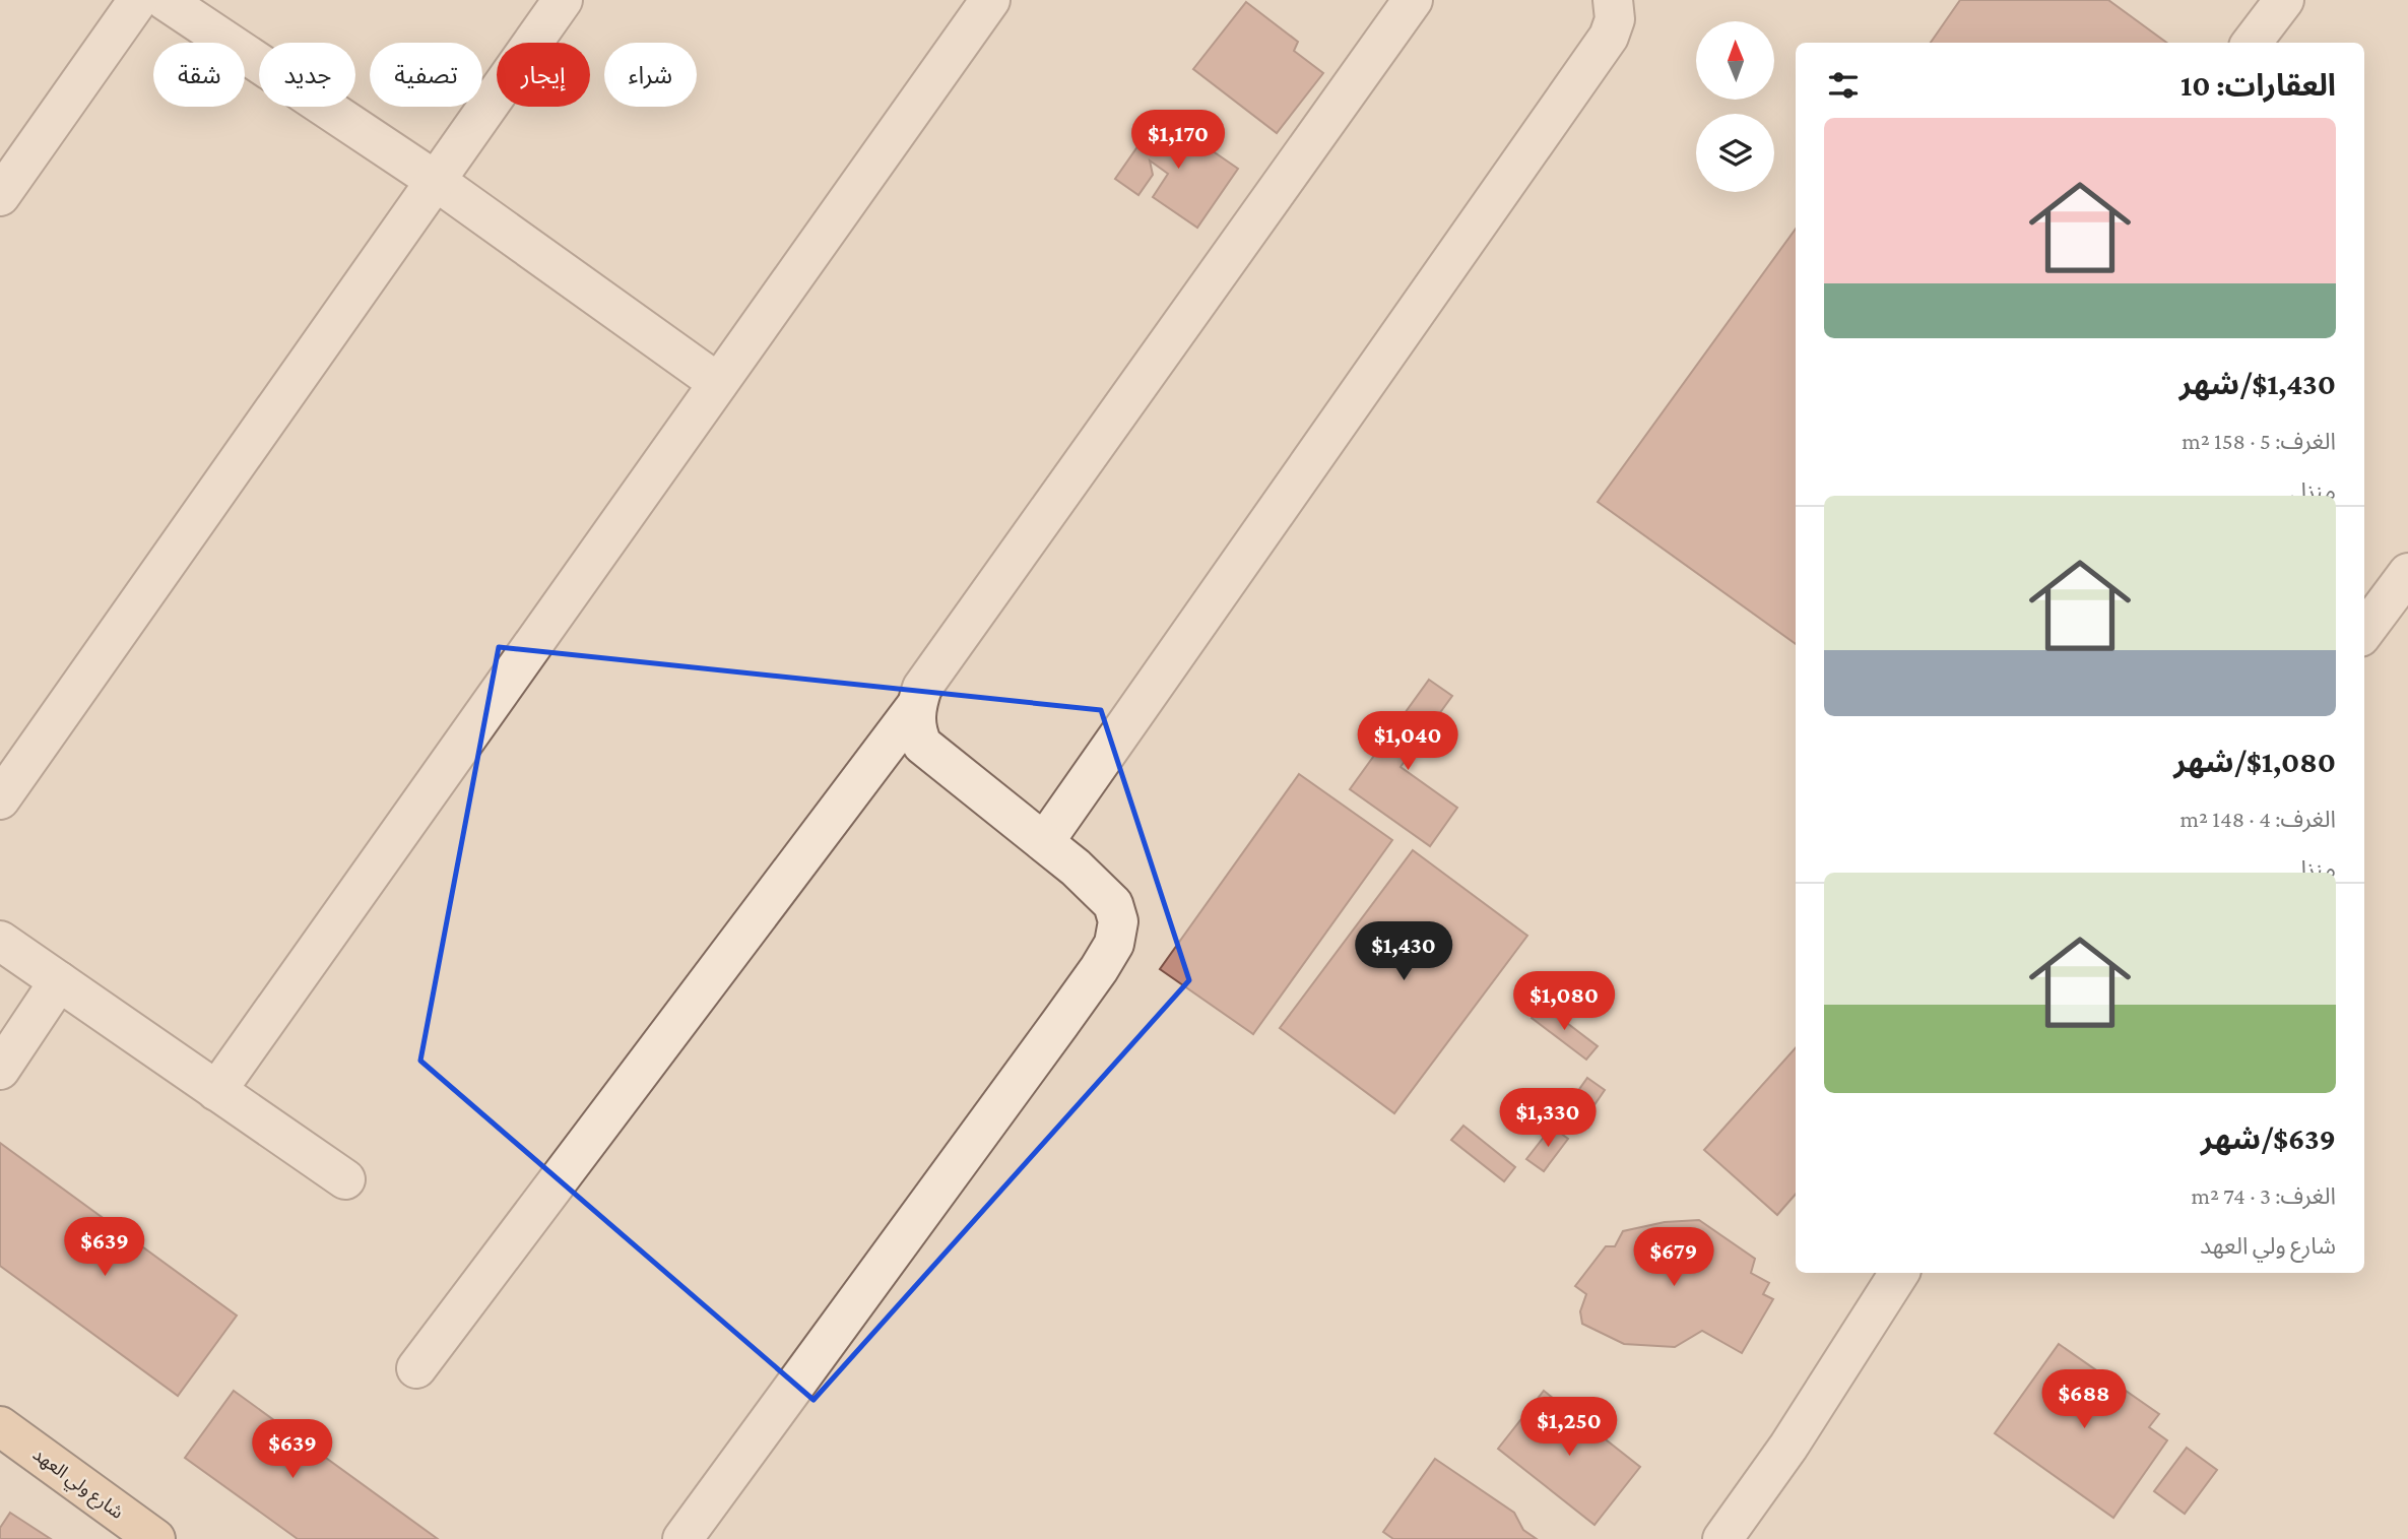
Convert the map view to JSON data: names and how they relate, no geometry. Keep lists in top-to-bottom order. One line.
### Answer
{"streets":{"main road":["شارع ولي العهد"]},"north":"top","page":{"chip":["شراء","إيجار","تصفية","جديد","شقة"],"heading":"العقارات: 10","price":["$1,170","$1,040","$1,430","$1,080","$1,330","$639","$679","$688","$1,250","$639"],"list":[{"name":"$1,430/شهر","note":"الغرف: 5 · 158 m² · منزل"},{"name":"$1,080/شهر","note":"الغرف: 4 · 148 m² · منزل"},{"name":"$639/شهر","note":"الغرف: 3 · 74 m² · شارع ولي العهد"}]}}
